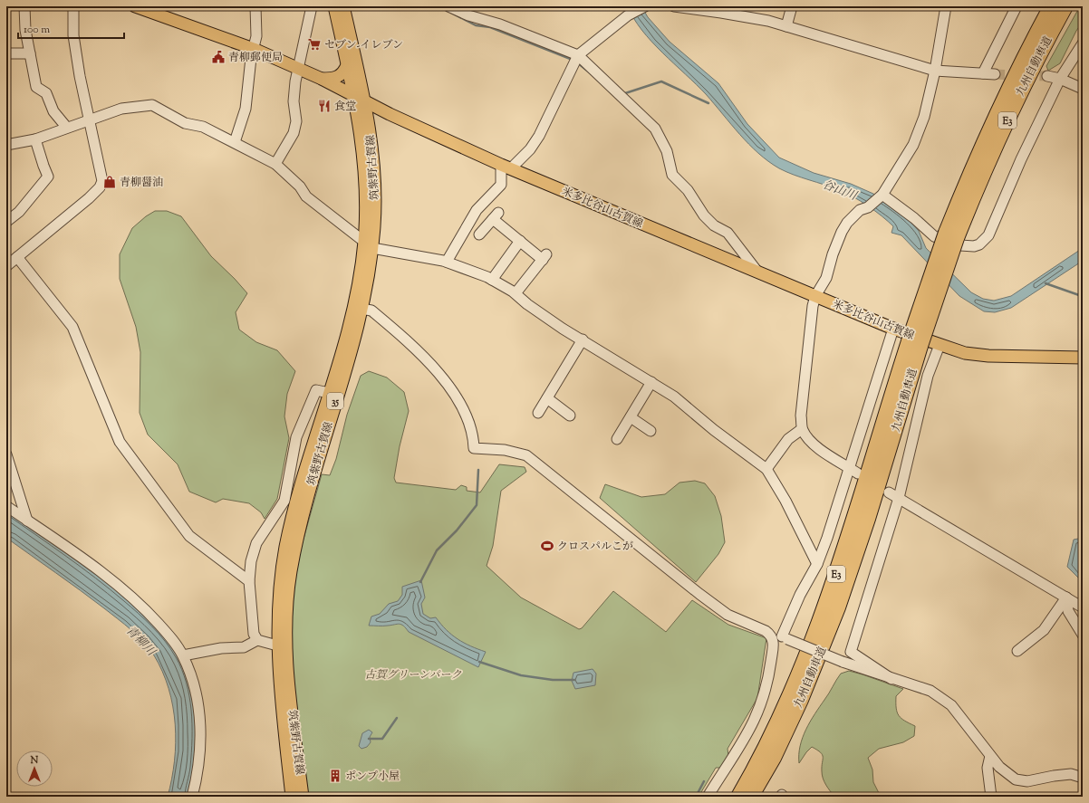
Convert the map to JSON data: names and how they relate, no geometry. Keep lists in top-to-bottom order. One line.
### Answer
{"streets":{"highway":["九州自動車道","E3"],"main road":["筑紫野古賀線","米多比谷山古賀線","35"]},"crossings":[["筑紫野古賀線","米多比谷山古賀線"]],"water":["谷山川","青柳川"],"parks":["古賀グリーンパーク"],"places":{"supermarket":["セブン-イレブン"],"public building":["青柳郵便局"],"restaurant":["食堂"],"shop":["青柳醤油"],"sports":["クロスパルこが"],"building":["ポンプ小屋"]},"scale_bar":"100 m","north":"top"}
